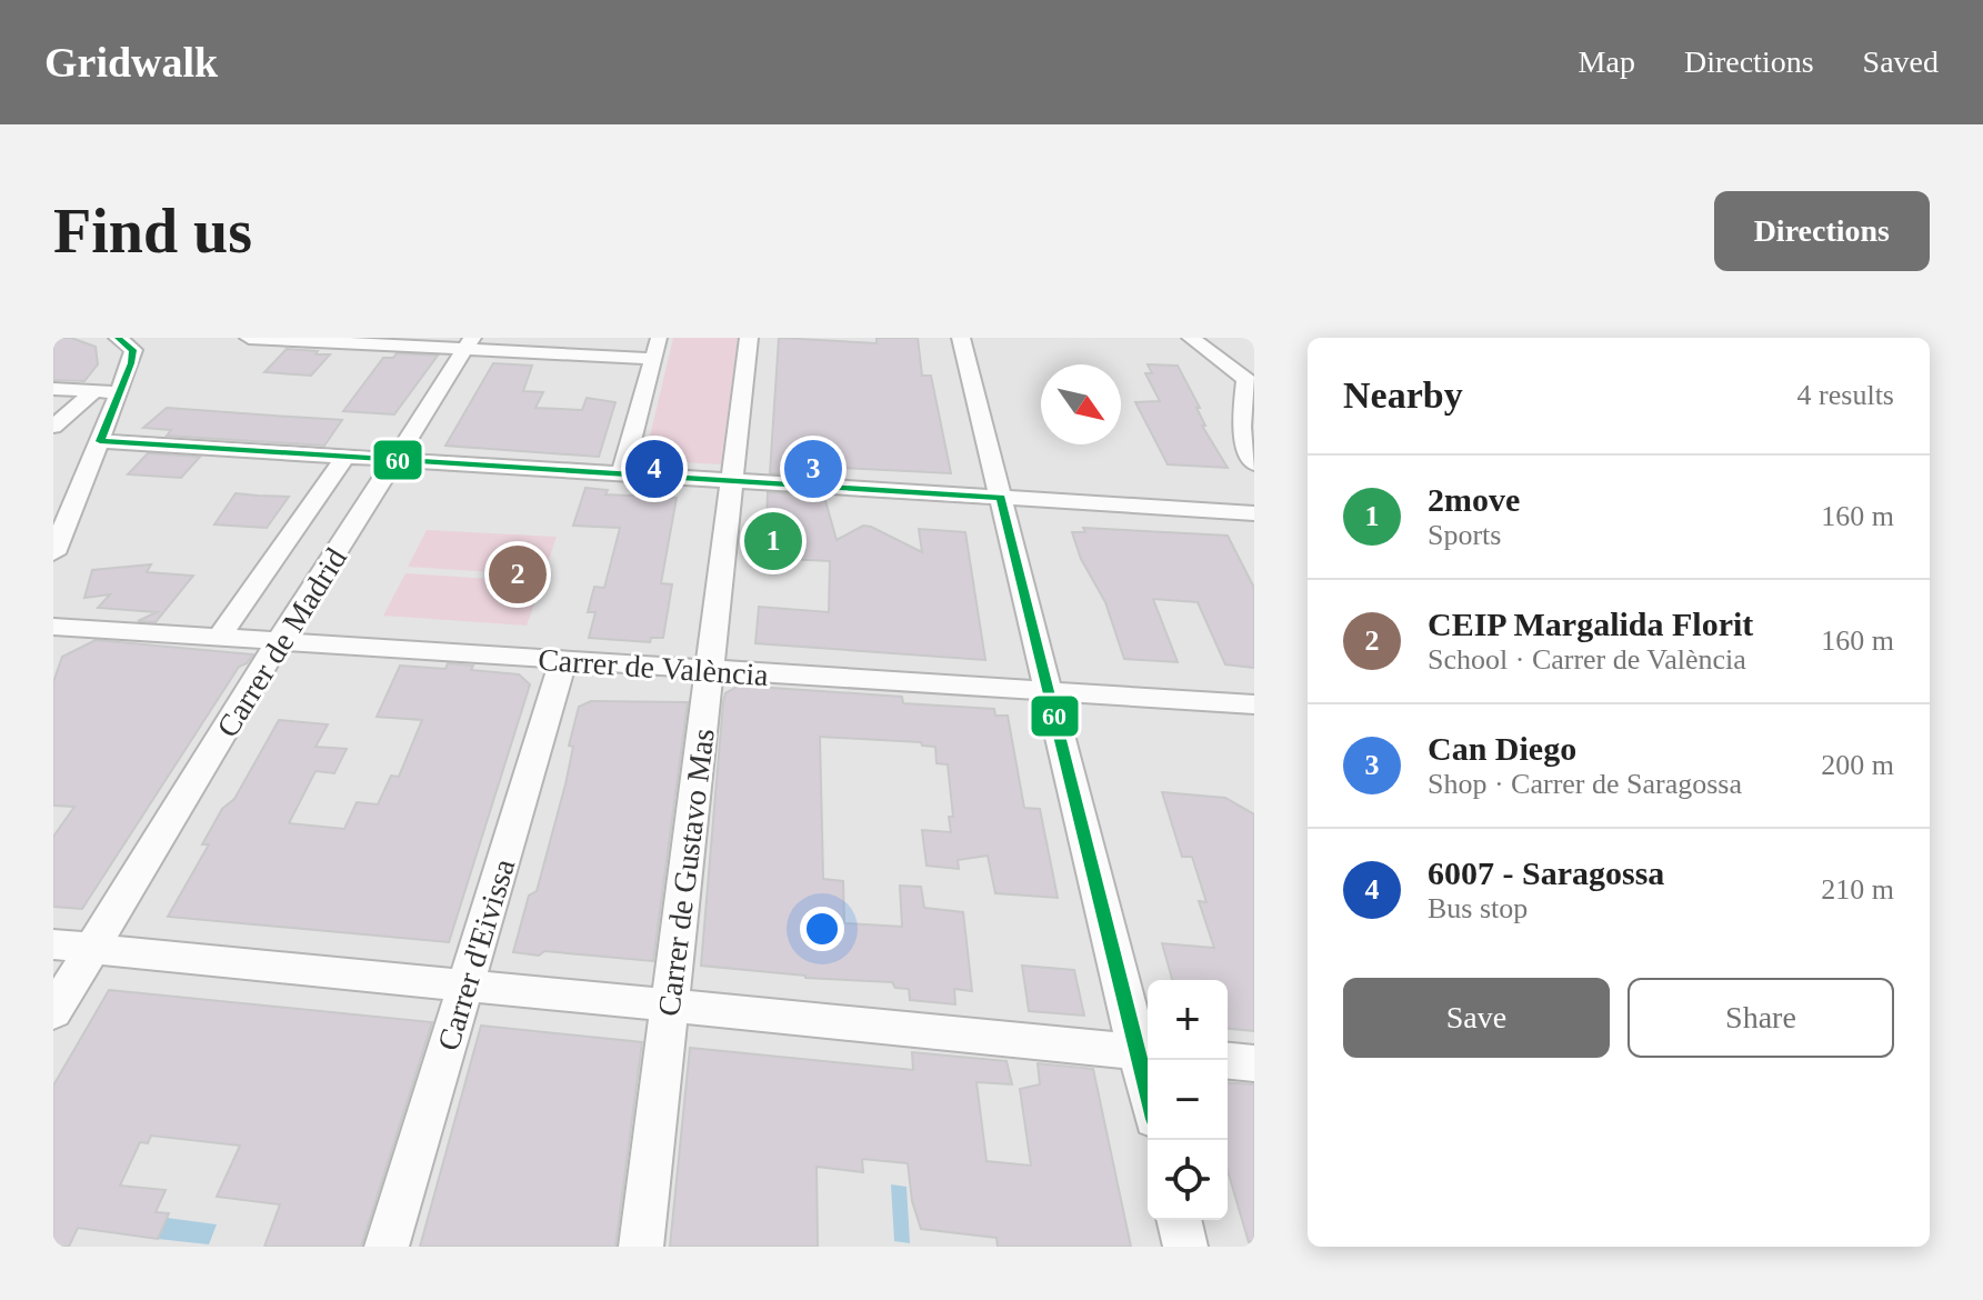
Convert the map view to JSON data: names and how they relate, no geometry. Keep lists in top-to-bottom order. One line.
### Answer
{"streets":{"street":["Carrer de Madrid","Carrer de València","Carrer de Gustavo Mas","Carrer d'Eivissa"]},"crossings":[["Carrer de Madrid","Carrer de València"],["Carrer de València","Carrer de Gustavo Mas"],["Carrer de València","Carrer d'Eivissa"]],"lines":["transit line 60"],"north":"bottom right","page":{"header":"Gridwalk","nav":["Map","Directions","Saved"],"buttons":["Directions",["Save","Share"]],"title":"Find us","heading":["Nearby","4 results"],"pins":["3","4","1","2"],"list":[{"mark":"1","name":"2move","note":"Sports","value":"160 m"},{"mark":"2","name":"CEIP Margalida Florit","note":"School · Carrer de València","value":"160 m"},{"mark":"3","name":"Can Diego","note":"Shop · Carrer de Saragossa","value":"200 m"},{"mark":"4","name":"6007 - Saragossa","note":"Bus stop","value":"210 m"}],"map_buttons":["+","−"]}}
